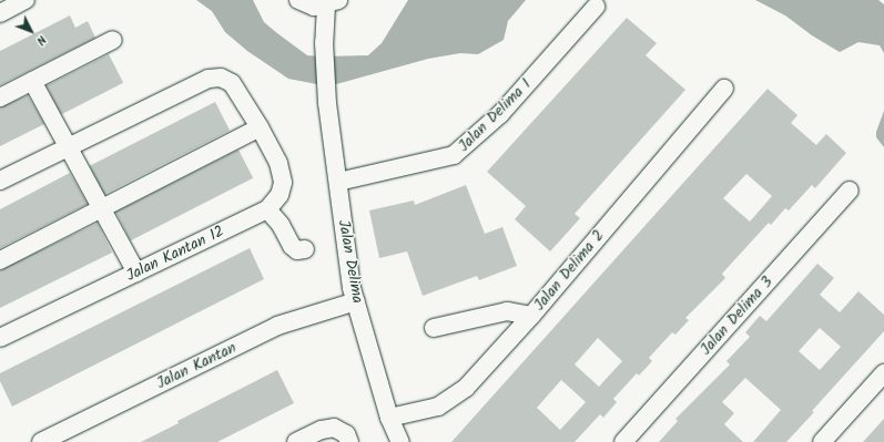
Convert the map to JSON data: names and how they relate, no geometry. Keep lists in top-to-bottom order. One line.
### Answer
{"streets":{"street":["Jalan Delima 1","Jalan Kantan 12","Jalan Delima","Jalan Delima 2","Jalan Delima 3","Jalan Kantan"]},"crossings":[["Jalan Delima 1","Jalan Delima"],["Jalan Delima","Jalan Delima 2"],["Jalan Delima","Jalan Kantan"]],"north":"bottom right"}
